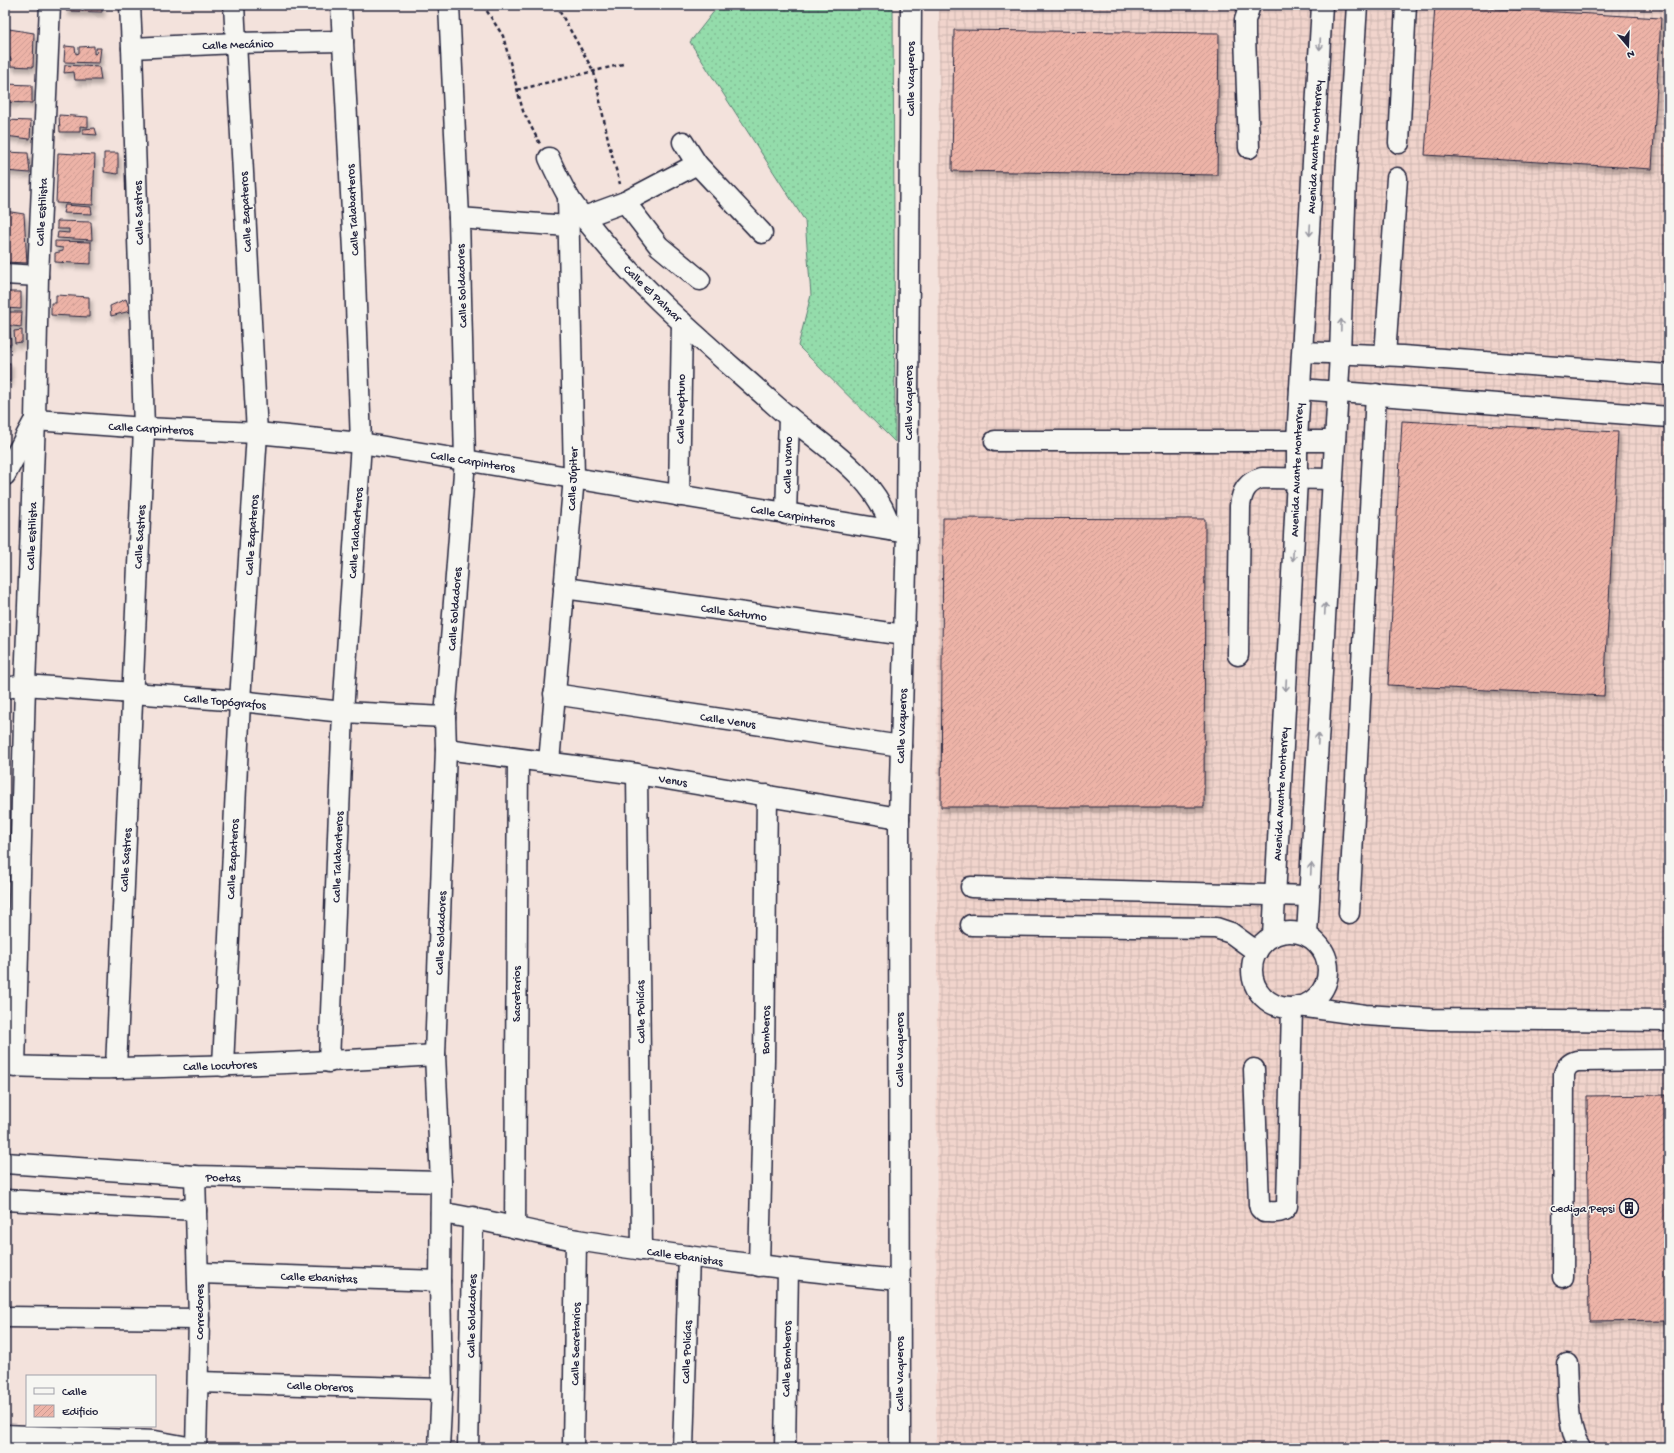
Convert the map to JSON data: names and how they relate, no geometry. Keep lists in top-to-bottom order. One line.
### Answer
{"streets":{"street":["Calle Mecánico","Calle Vaqueros","Avenida Avante Monterrey","Calle Talabarteros","Calle Estilista","Calle Zapateros","Calle Sastres","Calle Soldadores","Calle El Palmar","Calle Neptuno","Calle Carpinteros","Calle Urano","Calle Júpiter","Calle Saturno","Calle Topógrafos","Calle Venus","Venus","Sacretarios","Calle Policías","Bomberos","Calle Locutores","Poetas","Calle Ebanistas","Corredores","Calle Secretarios","Calle Bomberos","Calle Obreros"]},"crossings":[["Calle Mecánico","Calle Talabarteros"],["Calle Mecánico","Calle Zapateros"],["Calle Mecánico","Calle Sastres"],["Calle Vaqueros","Calle El Palmar"],["Calle Vaqueros","Calle Carpinteros"],["Calle Vaqueros","Calle Saturno"],["Calle Vaqueros","Calle Venus"],["Calle Vaqueros","Venus"],["Calle Vaqueros","Calle Ebanistas"],["Calle Talabarteros","Calle Carpinteros"],["Calle Talabarteros","Calle Topógrafos"],["Calle Talabarteros","Calle Locutores"],["Calle Estilista","Calle Carpinteros"],["Calle Estilista","Calle Topógrafos"],["Calle Estilista","Calle Locutores"],["Calle Zapateros","Calle Carpinteros"],["Calle Zapateros","Calle Topógrafos"],["Calle Zapateros","Calle Locutores"],["Calle Sastres","Calle Carpinteros"],["Calle Sastres","Calle Topógrafos"],["Calle Sastres","Calle Locutores"],["Calle Soldadores","Calle Carpinteros"],["Calle Soldadores","Calle Topógrafos"],["Calle Soldadores","Venus"],["Calle Soldadores","Calle Locutores"],["Calle Soldadores","Poetas"],["Calle Soldadores","Calle Ebanistas"],["Calle Soldadores","Calle Obreros"],["Calle El Palmar","Calle Neptuno"],["Calle El Palmar","Calle Carpinteros"],["Calle El Palmar","Calle Urano"],["Calle El Palmar","Calle Júpiter"],["Calle Neptuno","Calle Carpinteros"],["Calle Carpinteros","Calle Urano"],["Calle Carpinteros","Calle Júpiter"],["Calle Júpiter","Calle Saturno"],["Calle Júpiter","Calle Venus"],["Calle Júpiter","Venus"],["Venus","Sacretarios"],["Venus","Calle Policías"],["Venus","Bomberos"],["Sacretarios","Calle Ebanistas"],["Calle Policías","Calle Ebanistas"],["Bomberos","Calle Ebanistas"],["Poetas","Corredores"],["Calle Ebanistas","Corredores"],["Calle Ebanistas","Calle Secretarios"],["Calle Ebanistas","Calle Bomberos"],["Corredores","Calle Obreros"]],"places":{"building":["Cediga Pepsi"]},"legend":["Calle","Edificio"],"north":"bottom"}
